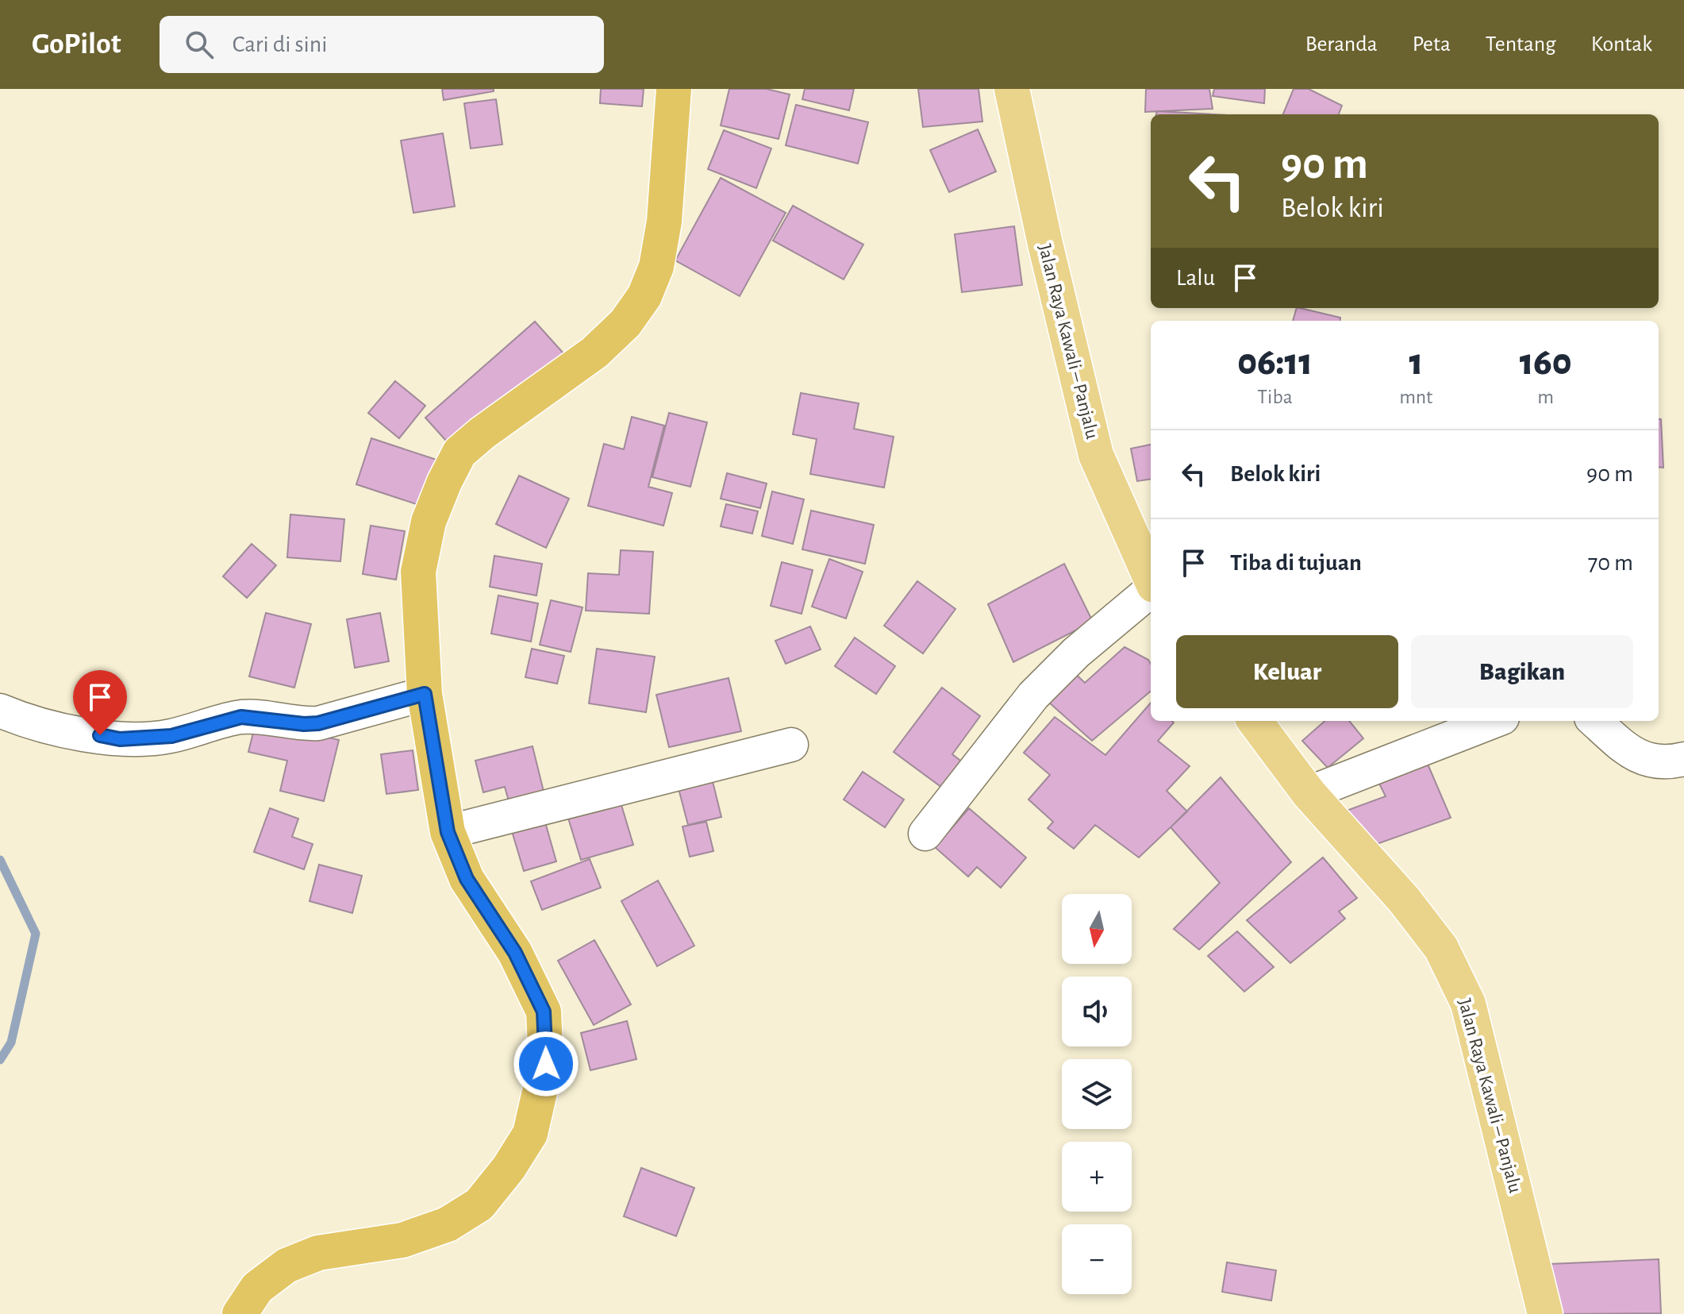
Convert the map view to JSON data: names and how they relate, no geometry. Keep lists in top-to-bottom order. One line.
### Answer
{"streets":{"main road":["Jalan Raya Kawali – Panjalu"]},"north":"bottom","page":{"header":"GoPilot","search":"Cari di sini","nav":["Beranda","Peta","Tentang","Kontak"],"turn":["90 m","Belok kiri"],"then":"Lalu","eta":["06:11","Tiba","1","mnt","160","m"],"list":[{"name":"Belok kiri","value":"90 m"},{"name":"Tiba di tujuan","value":"70 m"}],"buttons":["Keluar","Bagikan"],"map_buttons":["+","−"]}}
